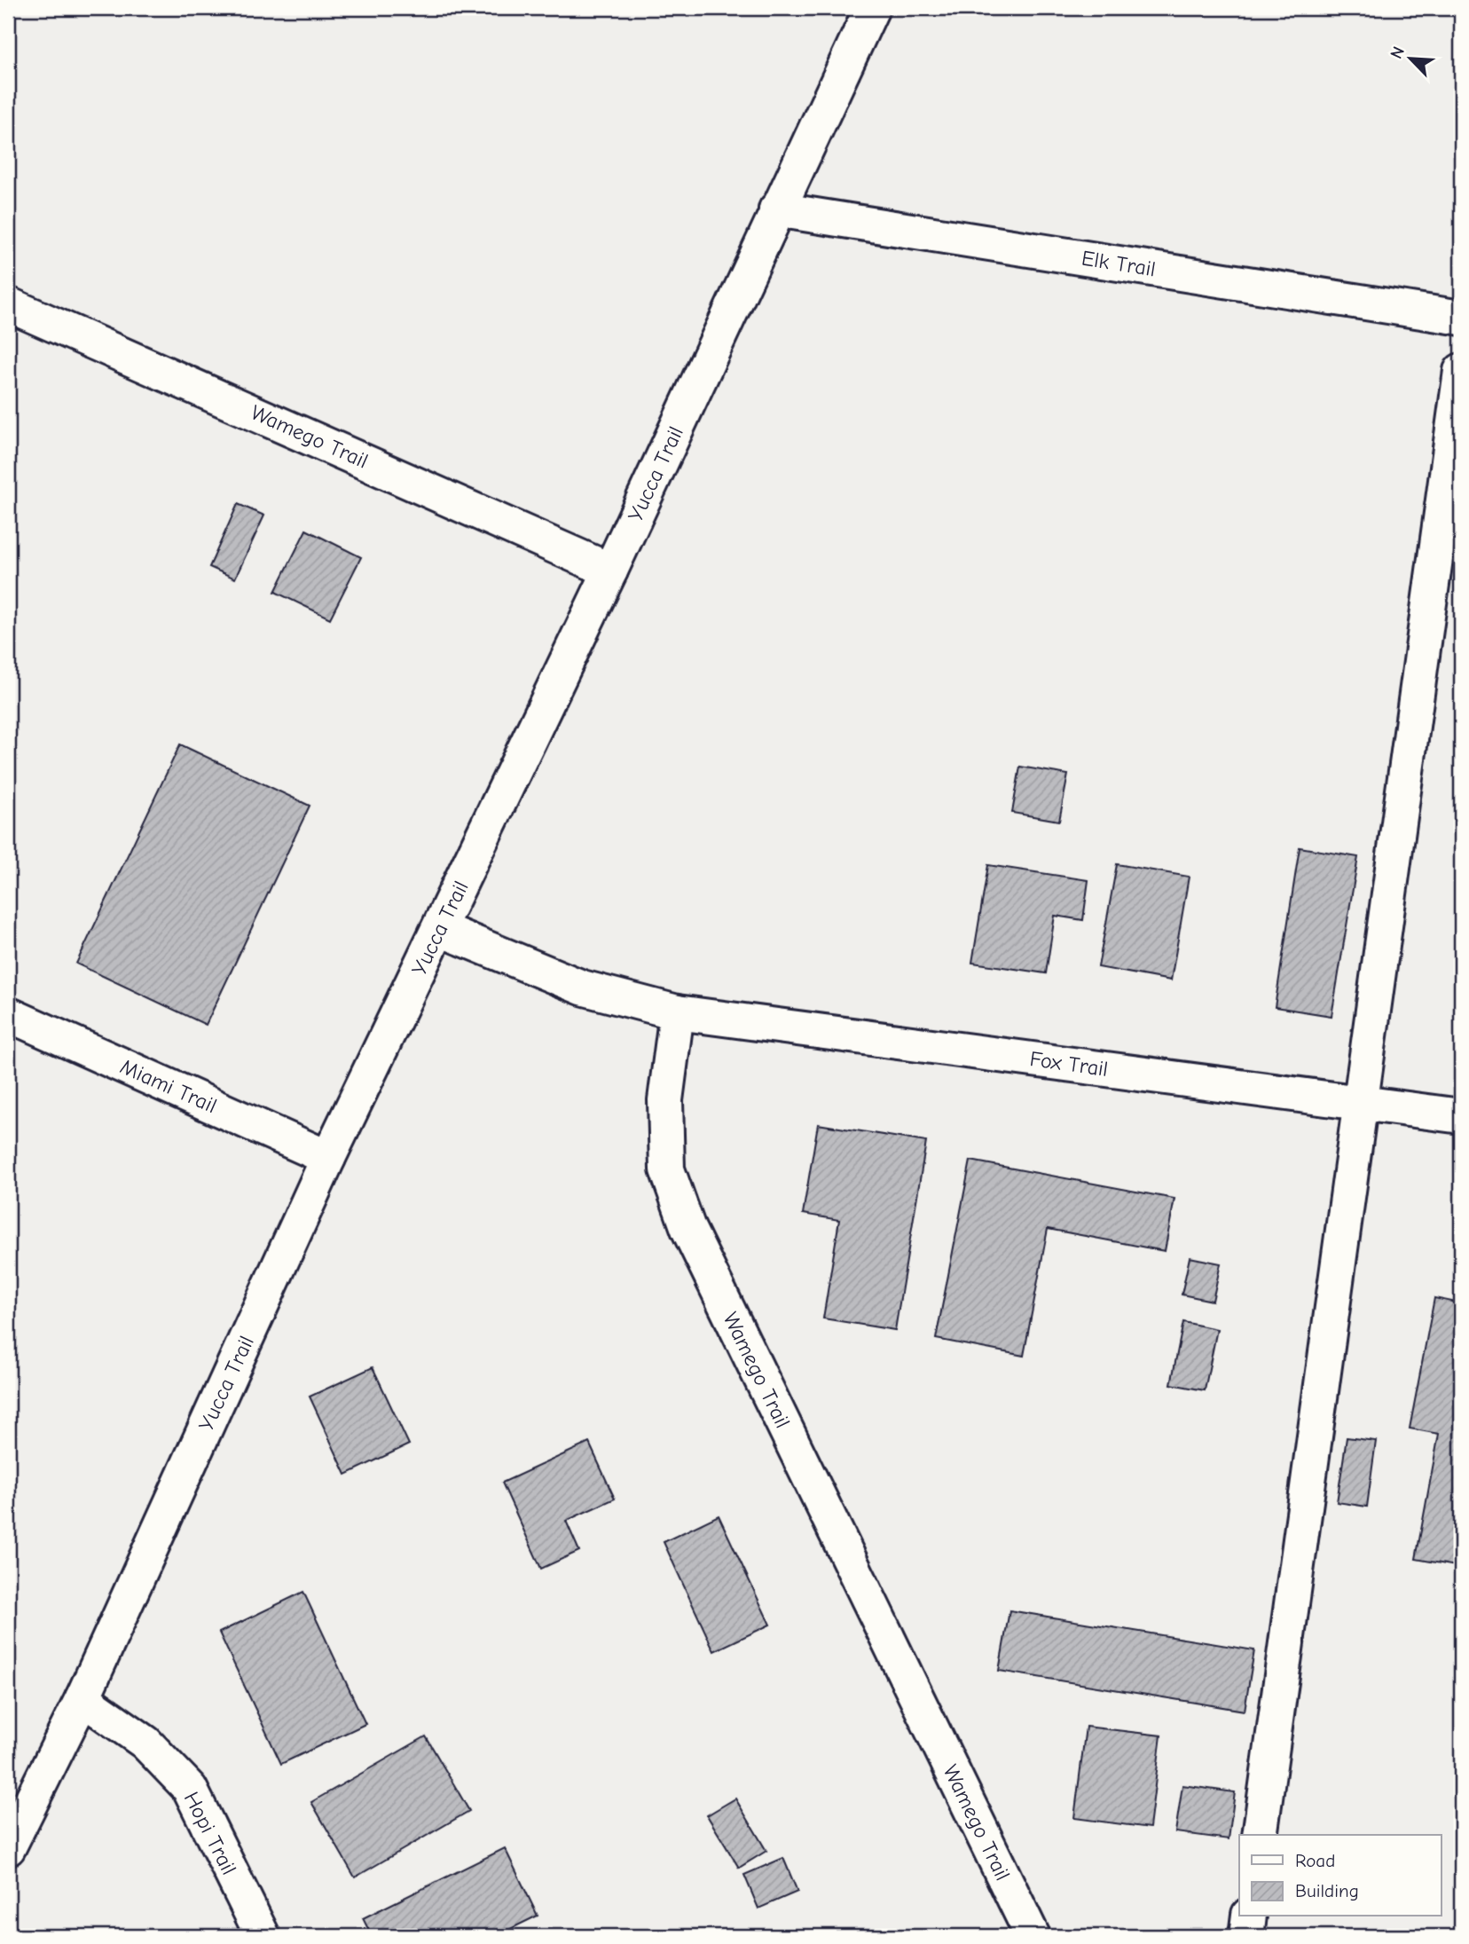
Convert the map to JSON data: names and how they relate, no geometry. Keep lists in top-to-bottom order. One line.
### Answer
{"streets":{"street":["Elk Trail","Wamego Trail","Yucca Trail","Fox Trail","Miami Trail","Hopi Trail"]},"crossings":[["Elk Trail","Yucca Trail"],["Wamego Trail","Yucca Trail"],["Wamego Trail","Fox Trail"],["Yucca Trail","Miami Trail"],["Yucca Trail","Hopi Trail"]],"legend":["Road","Building"],"north":"top left"}
